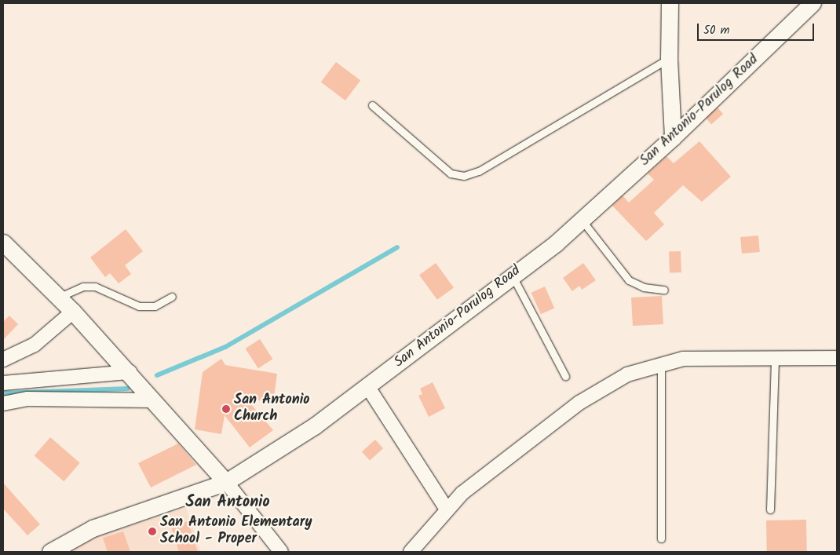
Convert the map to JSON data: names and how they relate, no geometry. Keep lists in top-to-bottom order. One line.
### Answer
{"streets":{"street":["San Antonio-Parulog Road"]},"districts":["San Antonio"],"places":["San Antonio Church","San Antonio Elementary School - Proper"],"scale_bar":"50 m"}
